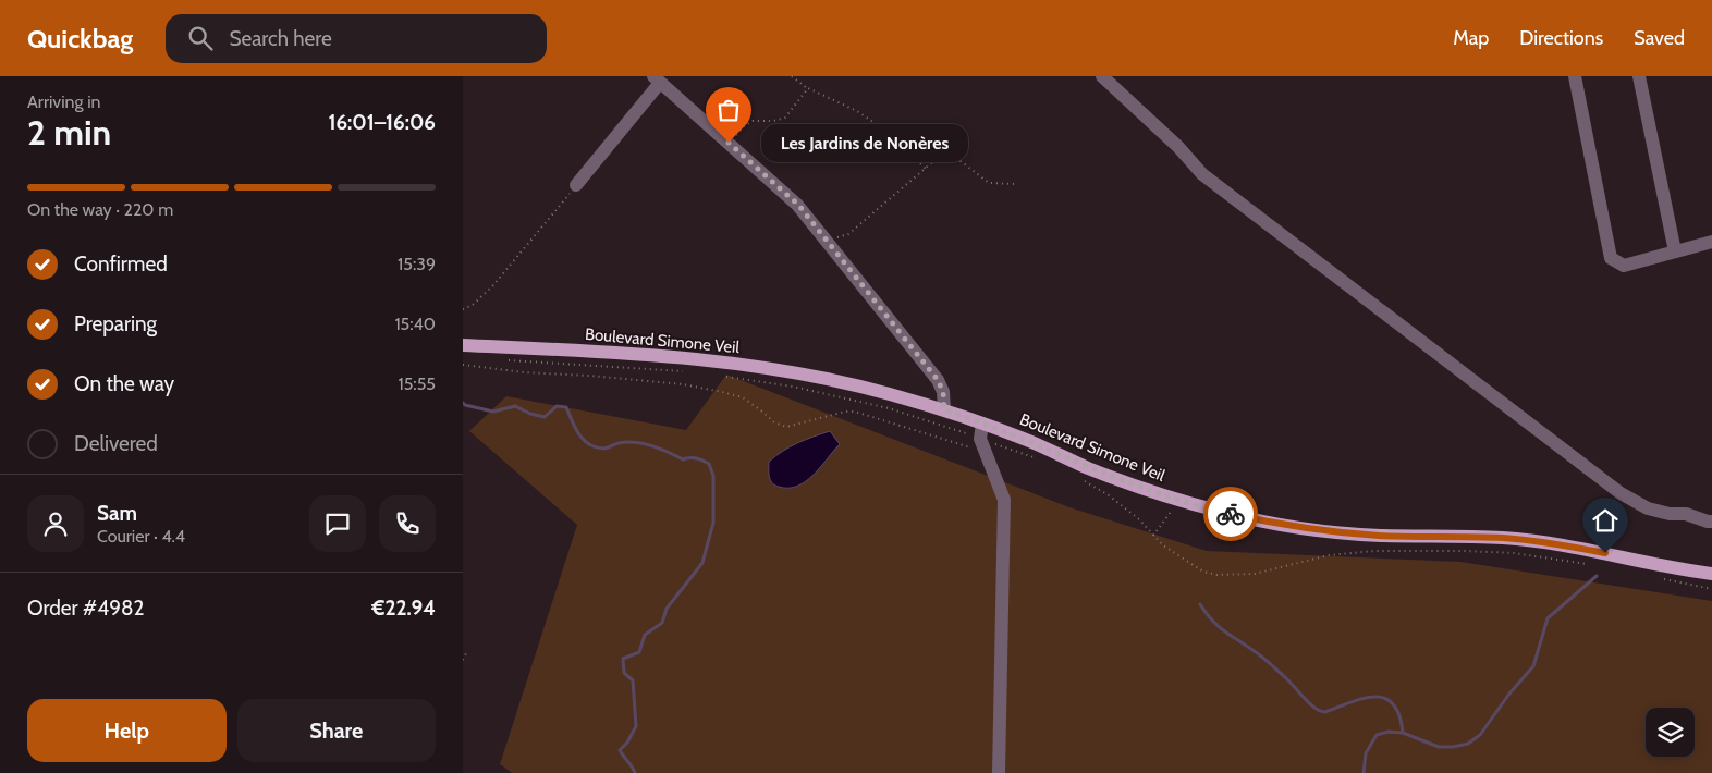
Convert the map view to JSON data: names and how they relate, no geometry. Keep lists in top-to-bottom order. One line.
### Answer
{"streets":{"main road":["Boulevard Simone Veil"]},"places":["Les Jardins de Nonères"],"page":{"header":"Quickbag","search":"Search here","nav":["Map","Directions","Saved"],"heading":["2 min","Arriving in","16:01–16:06"],"panel":["Sam","Courier · 4.4","Order #4982","€22.94"],"bubble":"Les Jardins de Nonères","bar":"On the way · 220 m","list":[["Confirmed","15:39"],["Preparing","15:40"],["On the way","15:55"],"Delivered"],"buttons":["Help","Share"]}}
